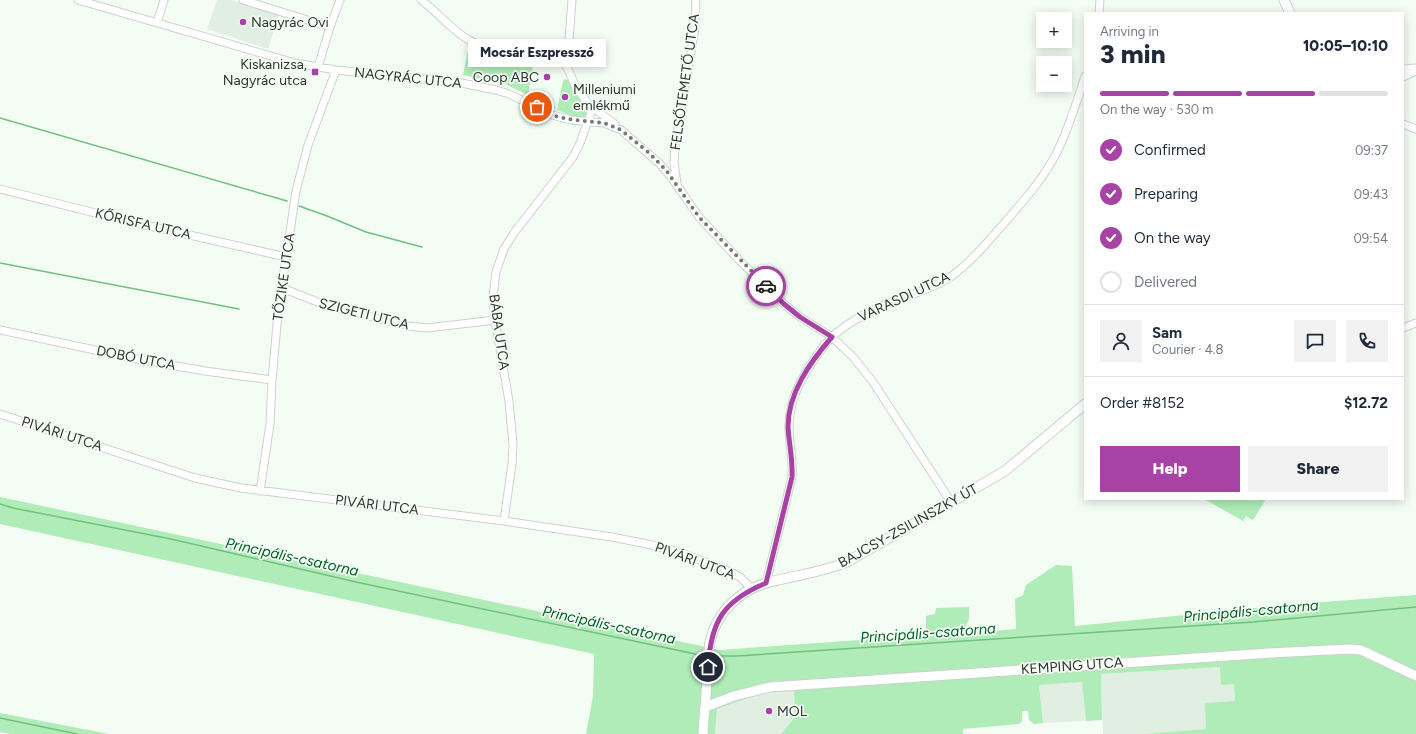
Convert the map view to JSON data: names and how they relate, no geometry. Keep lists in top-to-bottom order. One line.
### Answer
{"streets":{"main road":["BAJCSY-ZSILINSZKY ÚT","KEMPING UTCA"],"street":["NAGYRÁC UTCA","FELSŐTEMETŐ UTCA","KŐRISFA UTCA","TŐZIKE UTCA","VARASDI UTCA","SZIGETI UTCA","BÁBA UTCA","DOBÓ UTCA","PIVÁRI UTCA"]},"crossings":[["NAGYRÁC UTCA","TŐZIKE UTCA"],["NAGYRÁC UTCA","BÁBA UTCA"],["KŐRISFA UTCA","TŐZIKE UTCA"],["TŐZIKE UTCA","SZIGETI UTCA"],["TŐZIKE UTCA","DOBÓ UTCA"],["TŐZIKE UTCA","PIVÁRI UTCA"],["VARASDI UTCA","BAJCSY-ZSILINSZKY ÚT"],["SZIGETI UTCA","BÁBA UTCA"],["BÁBA UTCA","PIVÁRI UTCA"],["PIVÁRI UTCA","BAJCSY-ZSILINSZKY ÚT"],["BAJCSY-ZSILINSZKY ÚT","KEMPING UTCA"]],"water":["Principális-csatorna"],"places":{"other":["Nagyrác Ovi","Coop ABC","Milleniumi emlékmű","Mocsár Eszpresszó","MOL"],"transit":["Kiskanizsa, Nagyrác utca"]},"page":{"map_buttons":["+","−"],"heading":["3 min","Arriving in","10:05–10:10"],"panel":["Sam","Courier · 4.8","Order #8152","$12.72"],"bubble":"Mocsár Eszpresszó","bar":"On the way · 530 m","list":[["Confirmed","09:37"],["Preparing","09:43"],["On the way","09:54"],"Delivered"],"buttons":["Help","Share"]}}
